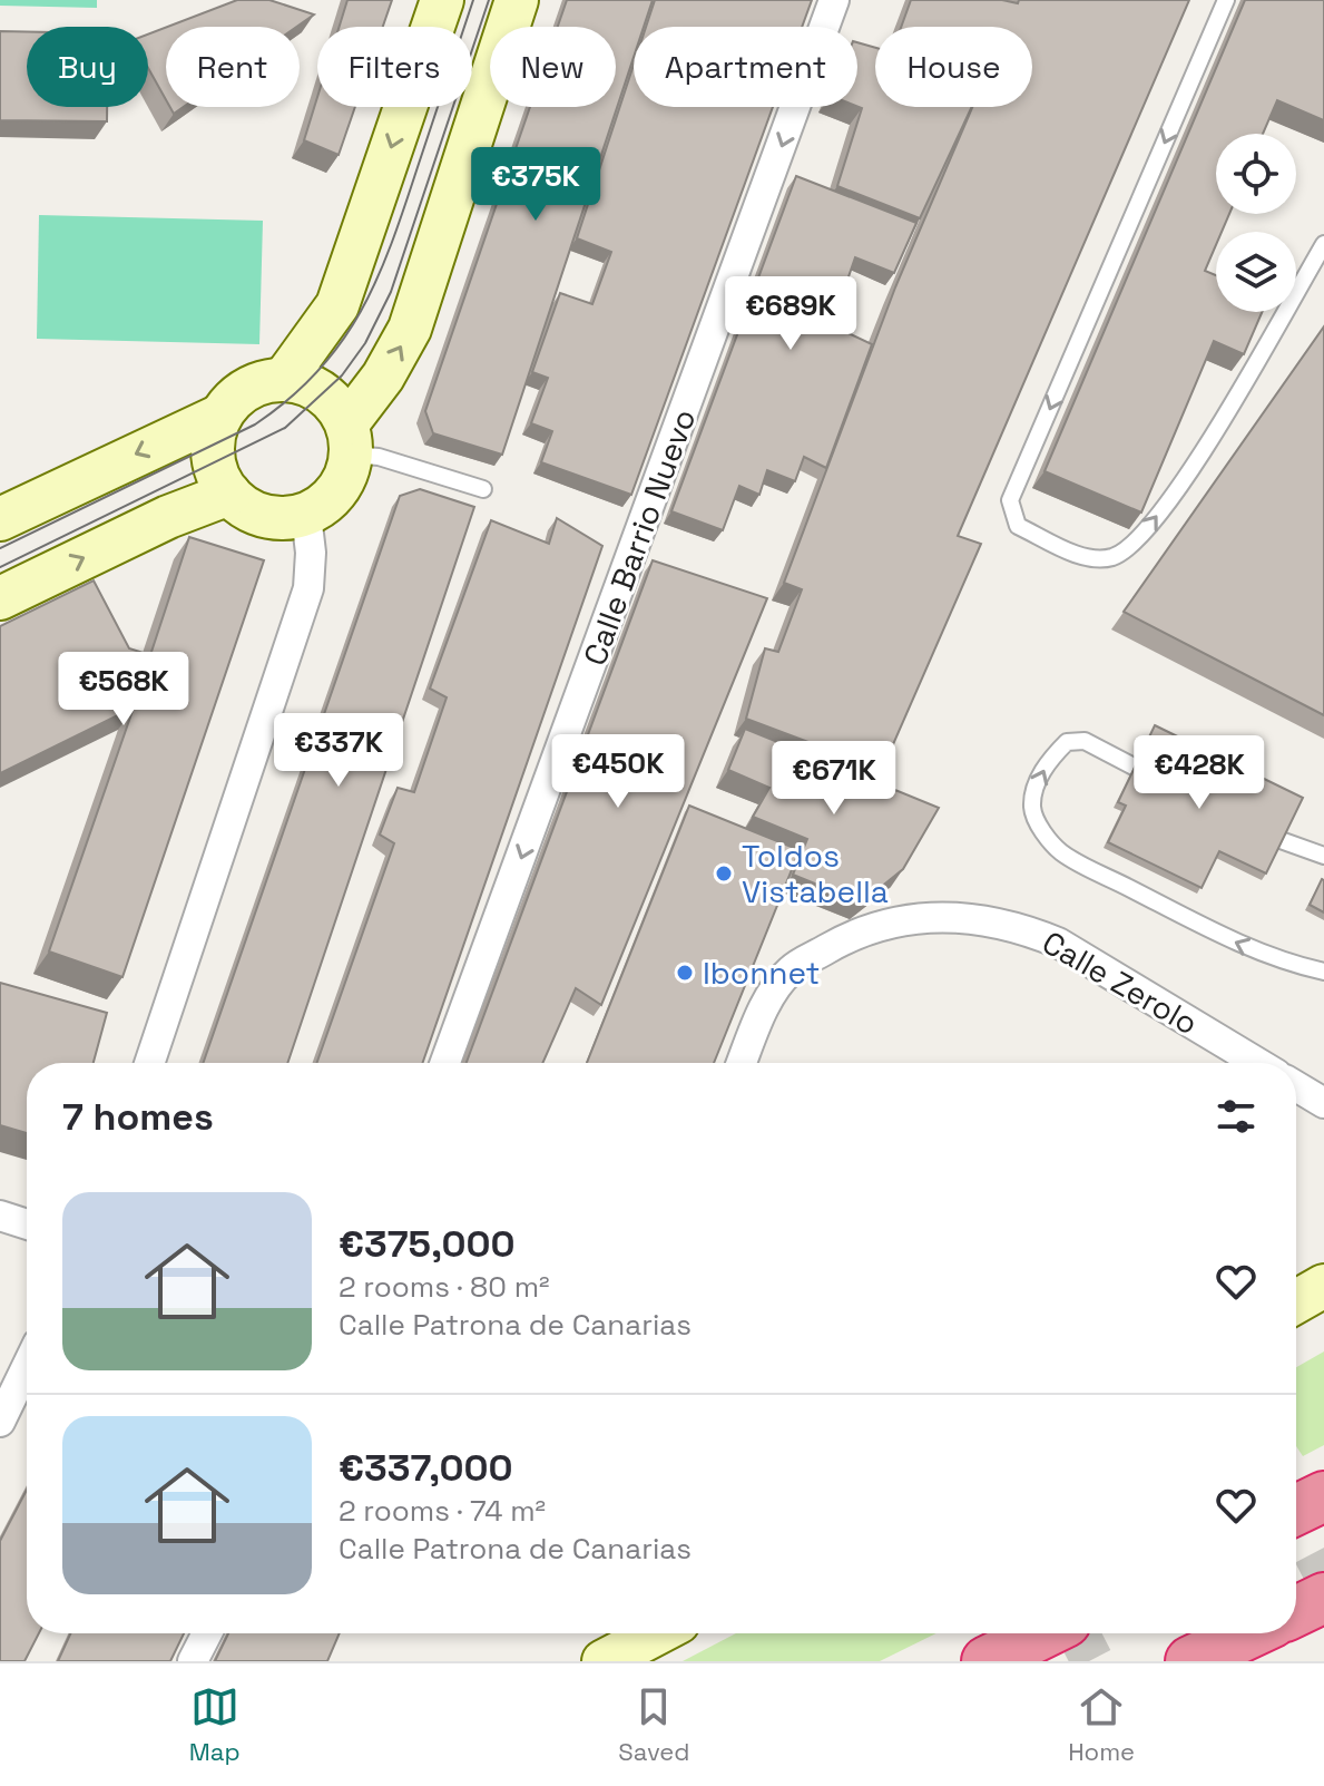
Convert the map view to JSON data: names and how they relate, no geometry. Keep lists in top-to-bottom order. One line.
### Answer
{"streets":{"street":["Calle Barrio Nuevo","Calle Zerolo"]},"one_way":["Calle Barrio Nuevo"],"places":["Toldos Vistabella","Ibonnet"],"page":{"chip":["Buy","Rent","Filters","New","Apartment","House"],"price":["€375K","€689K","€568K","€337K","€450K","€428K","€671K"],"heading":"7 homes","list":[{"name":"€375,000","note":"2 rooms · 80 m² · Calle Patrona de Canarias"},{"name":"€337,000","note":"2 rooms · 74 m² · Calle Patrona de Canarias"}],"tabs":["Map","Saved","Home"]}}
